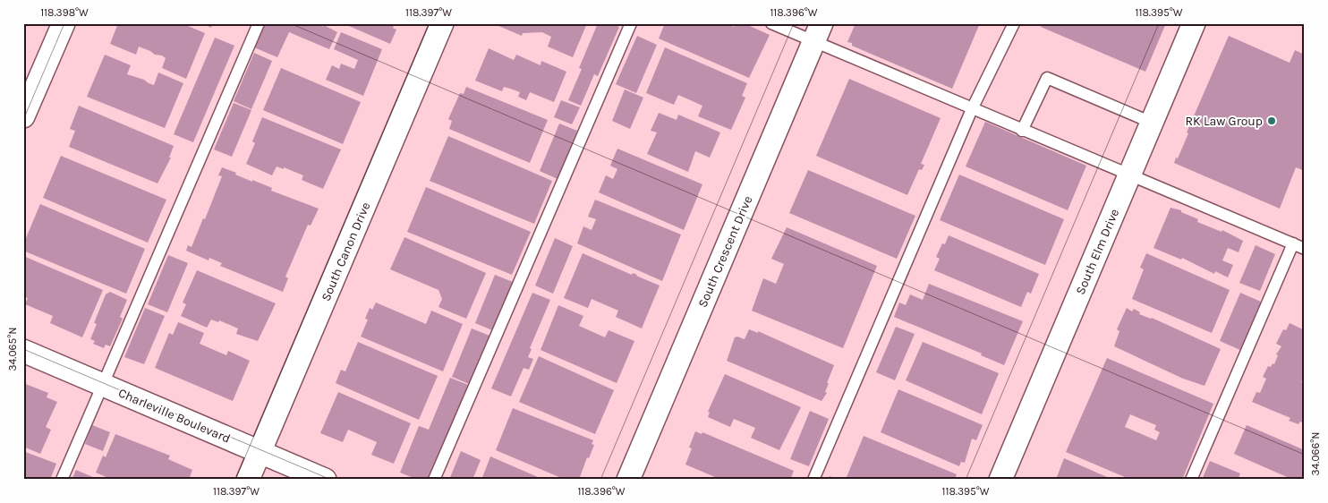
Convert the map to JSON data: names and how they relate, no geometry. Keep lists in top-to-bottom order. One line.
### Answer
{"streets":{"street":["South Canon Drive","South Crescent Drive","South Elm Drive","Charleville Boulevard"]},"crossings":[["South Canon Drive","Charleville Boulevard"]],"places":["RK Law Group"],"coordinates":["118.398°W","118.397°W","118.396°W","118.395°W","34.065°N","34.066°N"]}
